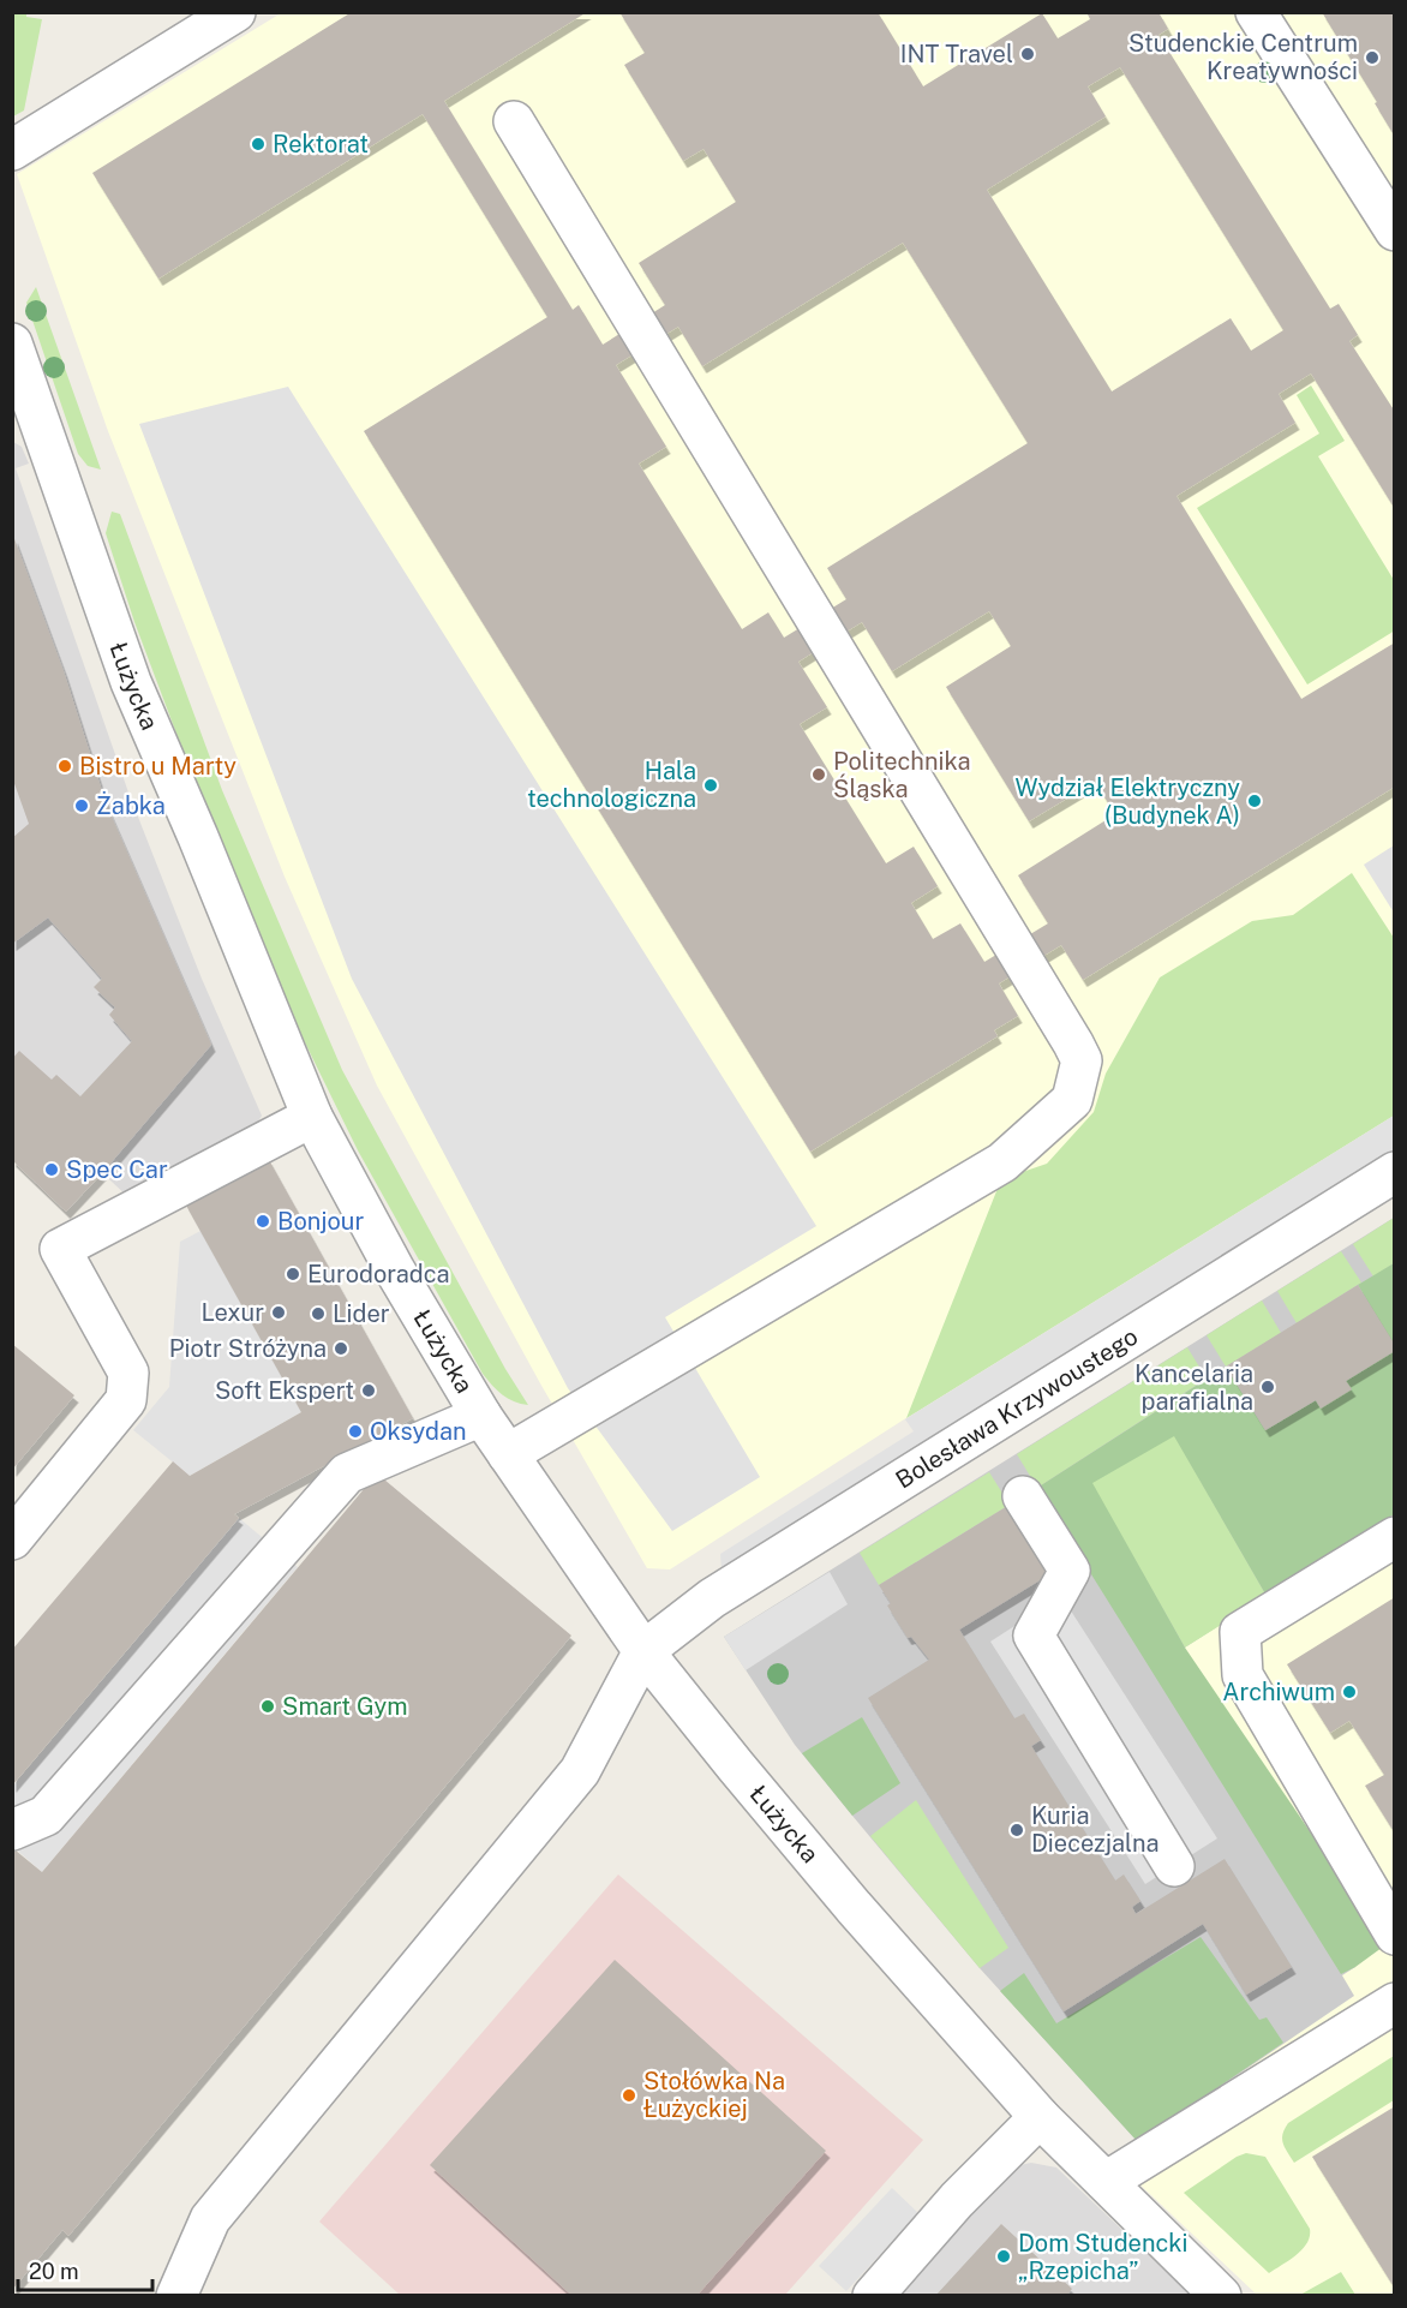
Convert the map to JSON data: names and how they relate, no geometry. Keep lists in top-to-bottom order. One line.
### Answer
{"streets":{"street":["Łużycka","Bolesława Krzywoustego"]},"crossings":[["Łużycka","Bolesława Krzywoustego"]],"places":["INT Travel","Studenckie Centrum Kreatywności","Rektorat","Bistro u Marty","Politechnika Śląska","Hala technologiczna","Wydział Elektryczny (Budynek A)","Żabka","Spec Car","Bonjour","Eurodoradca","Lexur","Lider","Piotr Stróżyna","Kancelaria parafialna","Soft Ekspert","Oksydan","Archiwum","Smart Gym","Kuria Diecezjalna","Stołówka Na Łużyckiej","Dom Studencki „Rzepicha”"],"scale_bar":"20 m"}
